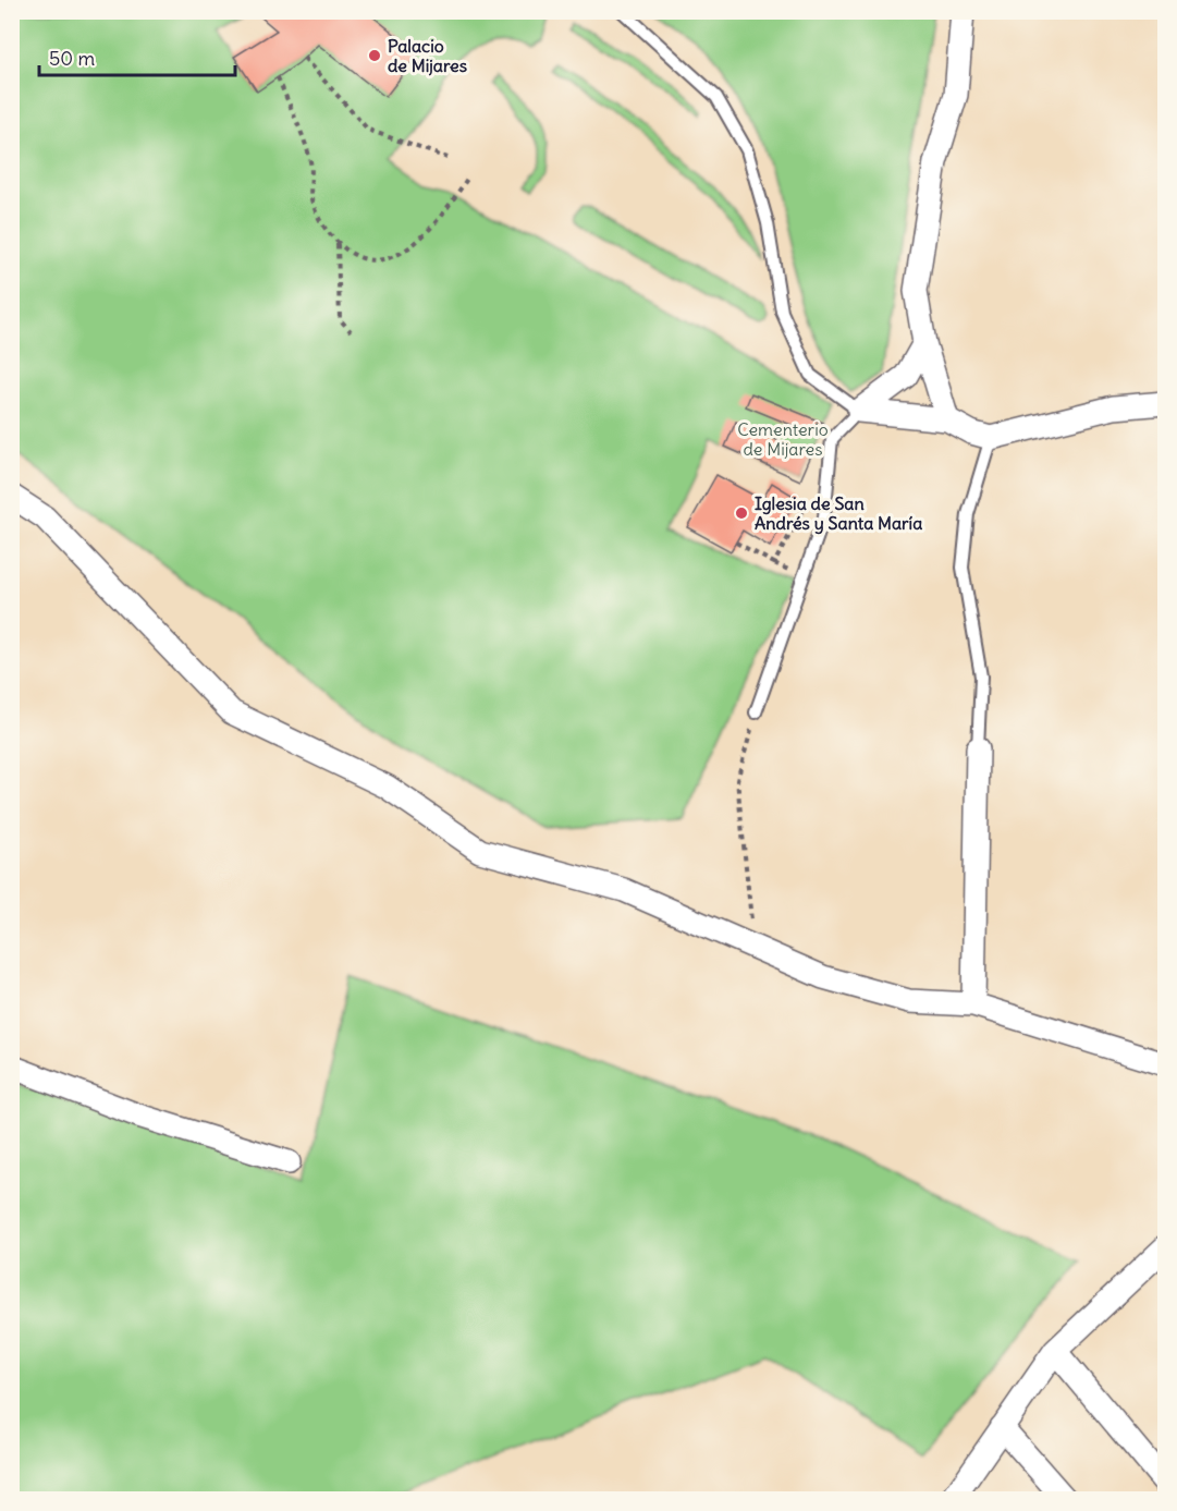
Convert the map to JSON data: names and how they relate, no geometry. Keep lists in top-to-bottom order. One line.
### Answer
{"parks":["Cementerio de Mijares"],"places":["Palacio de Mijares","Iglesia de San Andrés y Santa María"],"scale_bar":"50 m"}
